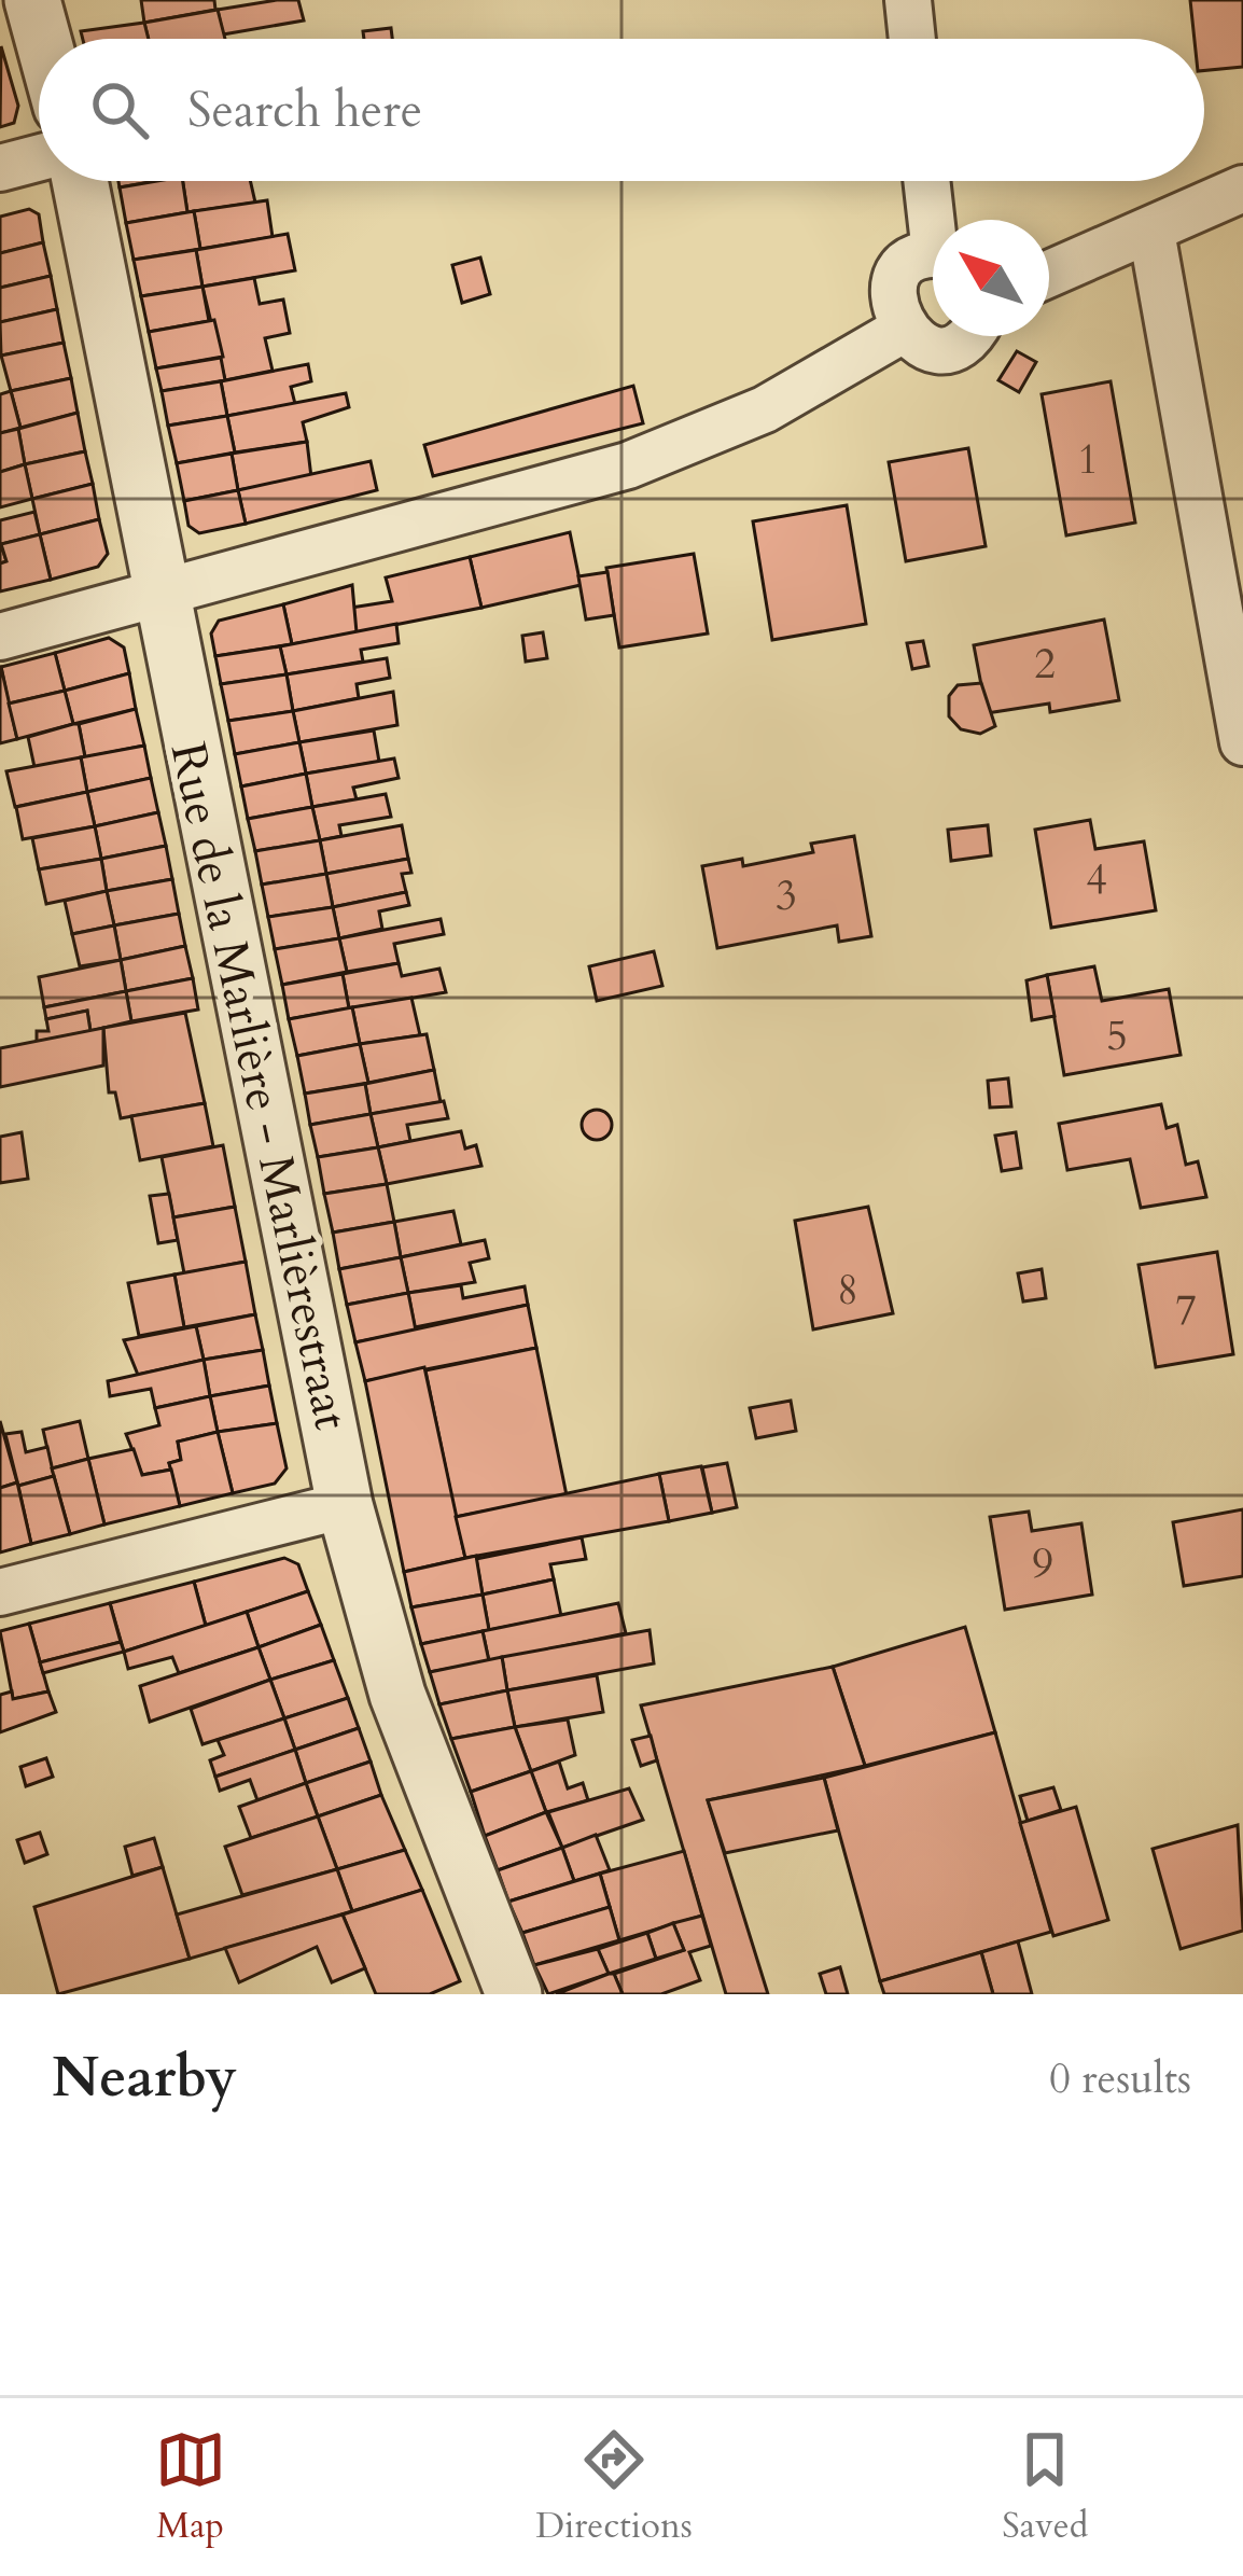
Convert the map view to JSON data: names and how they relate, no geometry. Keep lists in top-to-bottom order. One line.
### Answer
{"streets":{"street":["Rue de la Marlière - Marlièrestraat"]},"house_numbers":["1","2","4","3","5","8","7","9"],"north":"top left","page":{"search":"Search here","heading":["Nearby","0 results"],"nav":["Map","Directions","Saved"]}}
